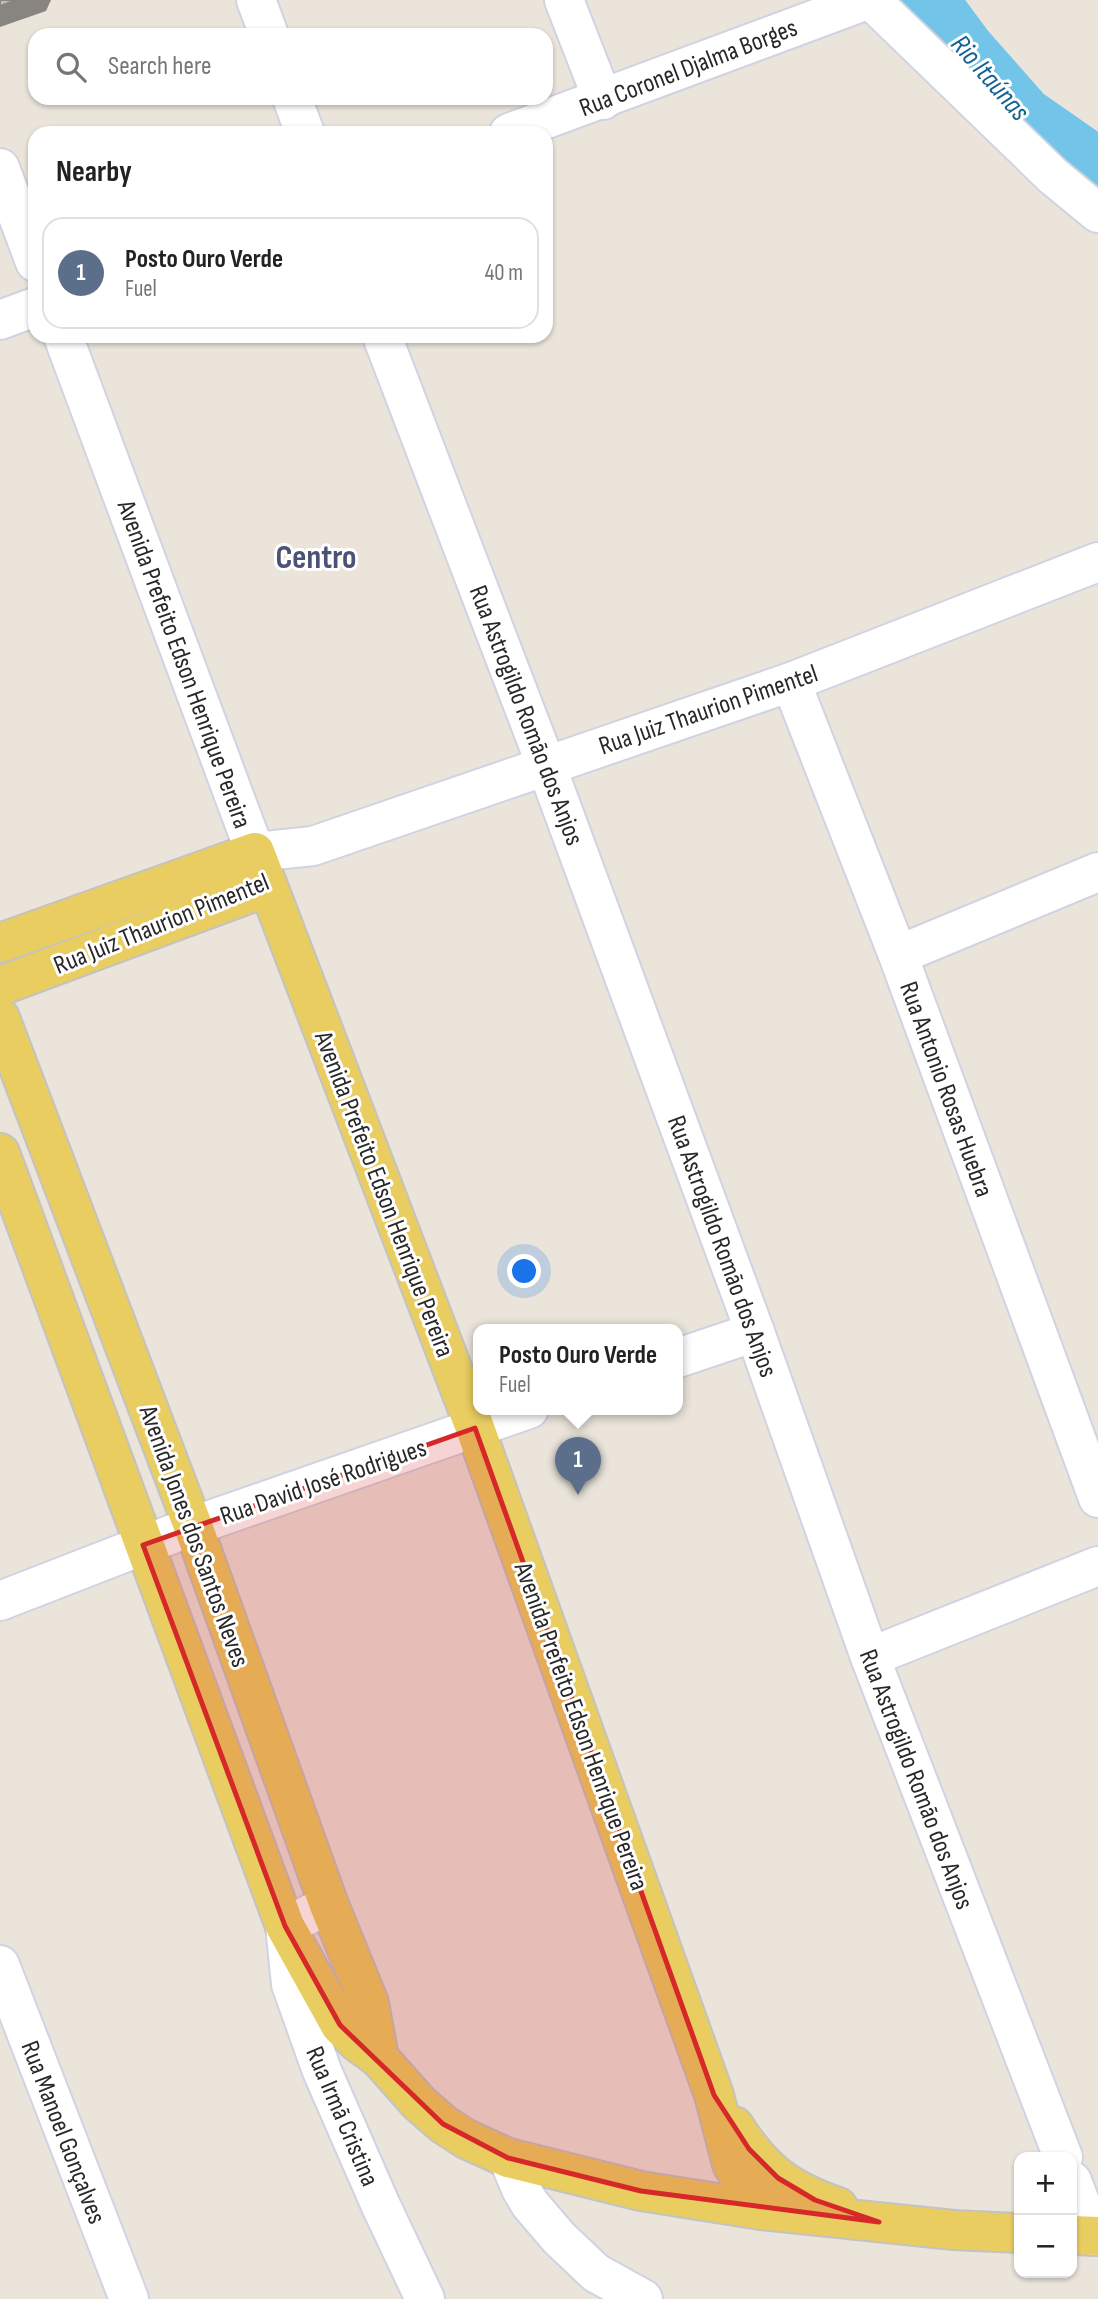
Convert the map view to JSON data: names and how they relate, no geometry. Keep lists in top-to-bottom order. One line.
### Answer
{"streets":{"main road":["Avenida Prefeito Edson Henrique Pereira","Rua Juiz Thaurion Pimentel","Avenida Jones dos Santos Neves"],"street":["Rua Coronel Djalma Borges","Rua Astrogildo Romão dos Anjos","Rua Antonio Rosas Huebra","Rua David José Rodrigues","Rua Irmã Cristina","Rua Manoel Gonçalves"]},"crossings":[["Avenida Prefeito Edson Henrique Pereira","Rua Juiz Thaurion Pimentel"],["Avenida Prefeito Edson Henrique Pereira","Rua David José Rodrigues"],["Avenida Prefeito Edson Henrique Pereira","Avenida Jones dos Santos Neves"],["Rua Juiz Thaurion Pimentel","Rua Astrogildo Romão dos Anjos"],["Rua Juiz Thaurion Pimentel","Rua Antonio Rosas Huebra"],["Rua David José Rodrigues","Avenida Jones dos Santos Neves"],["Avenida Jones dos Santos Neves","Rua Irmã Cristina"]],"districts":["Centro"],"water":["Rio Itaúnas"],"page":{"search":"Search here","heading":"Nearby","list":[{"mark":"1","name":"Posto Ouro Verde","note":"Fuel","value":"40 m"}],"popup":["Posto Ouro Verde","Fuel"],"pins":"1","map_buttons":["+","−"]}}
